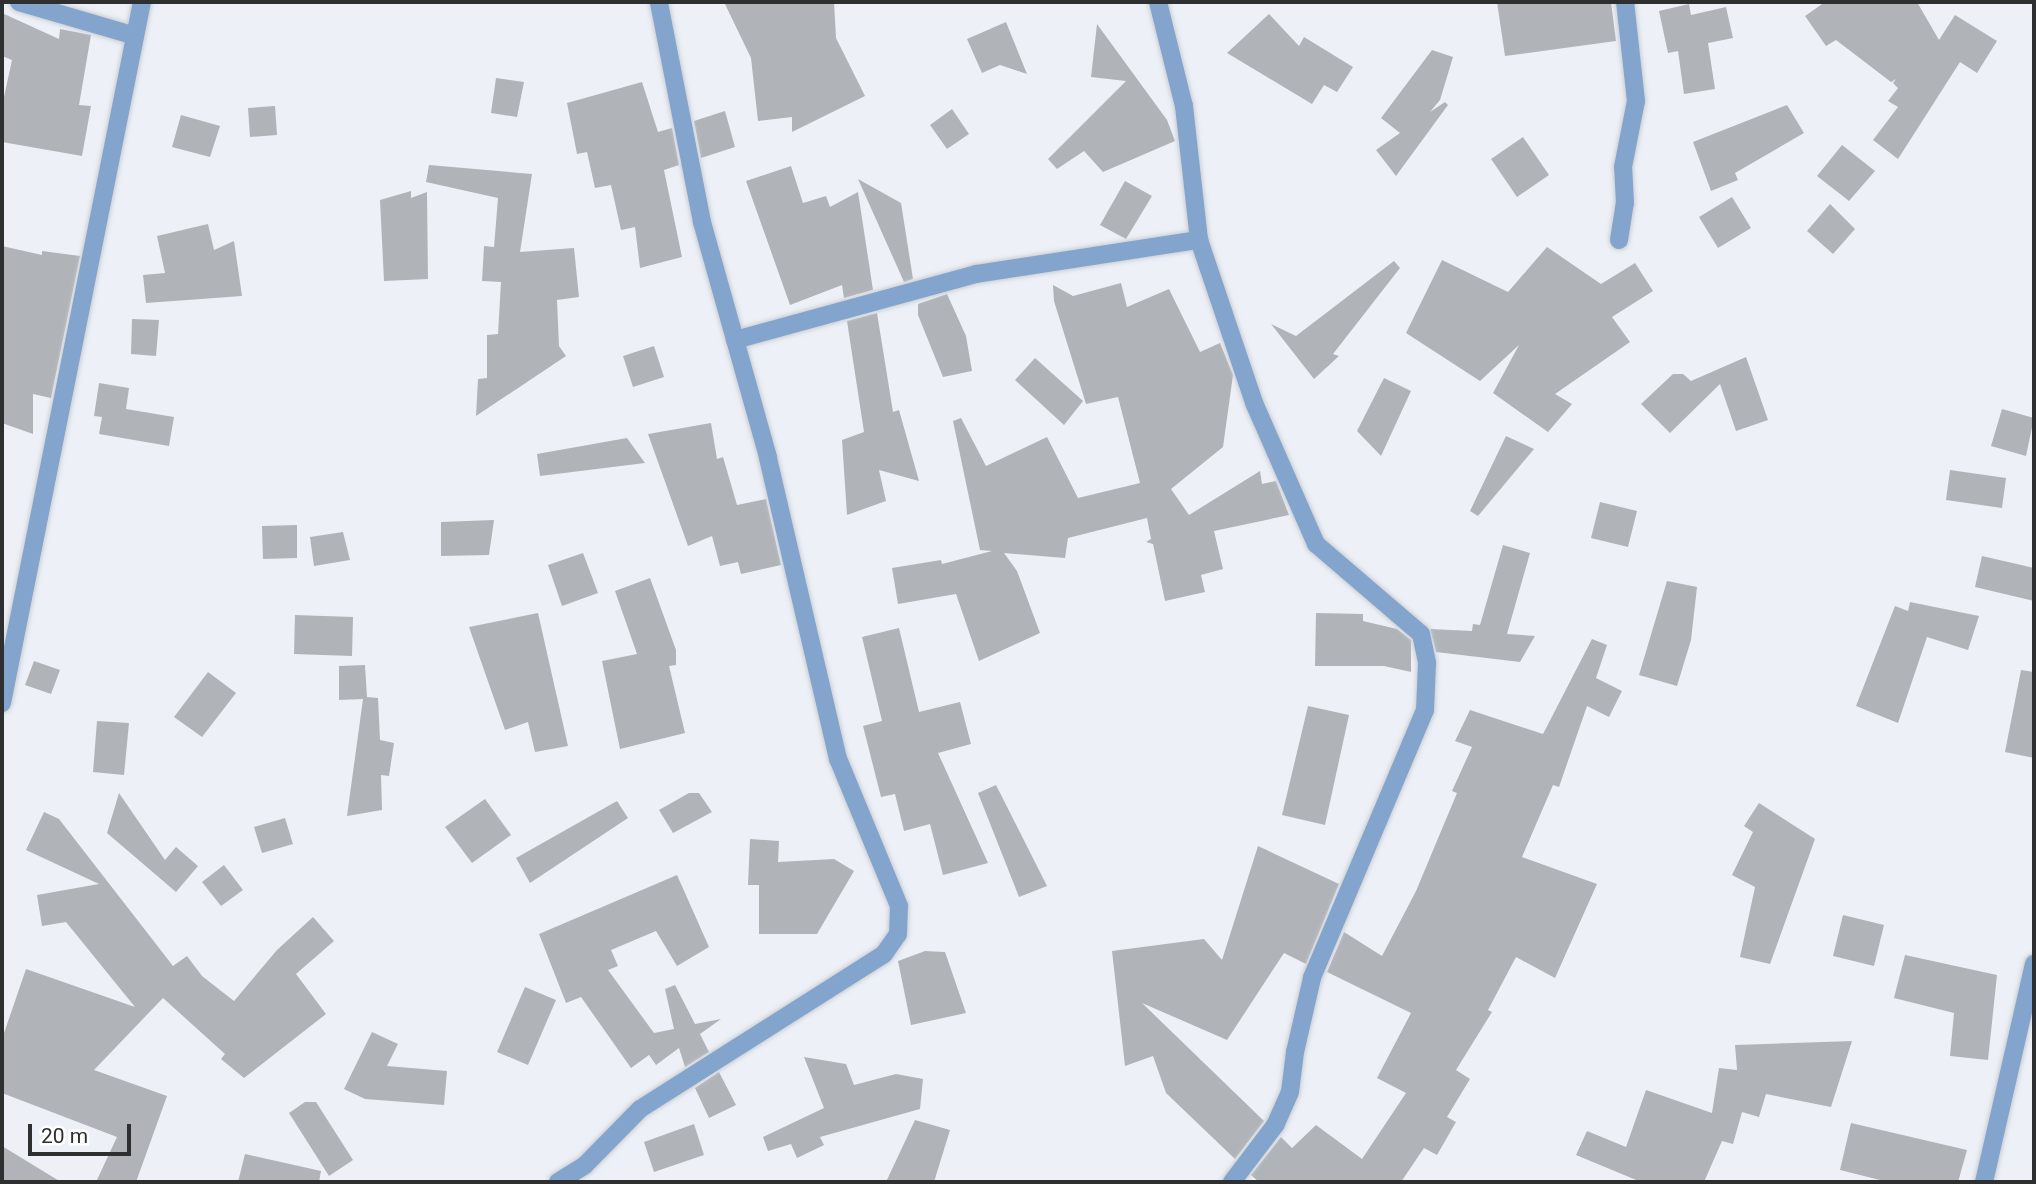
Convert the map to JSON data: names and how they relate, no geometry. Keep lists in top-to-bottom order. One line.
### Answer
{"scale_bar":"20 m"}
